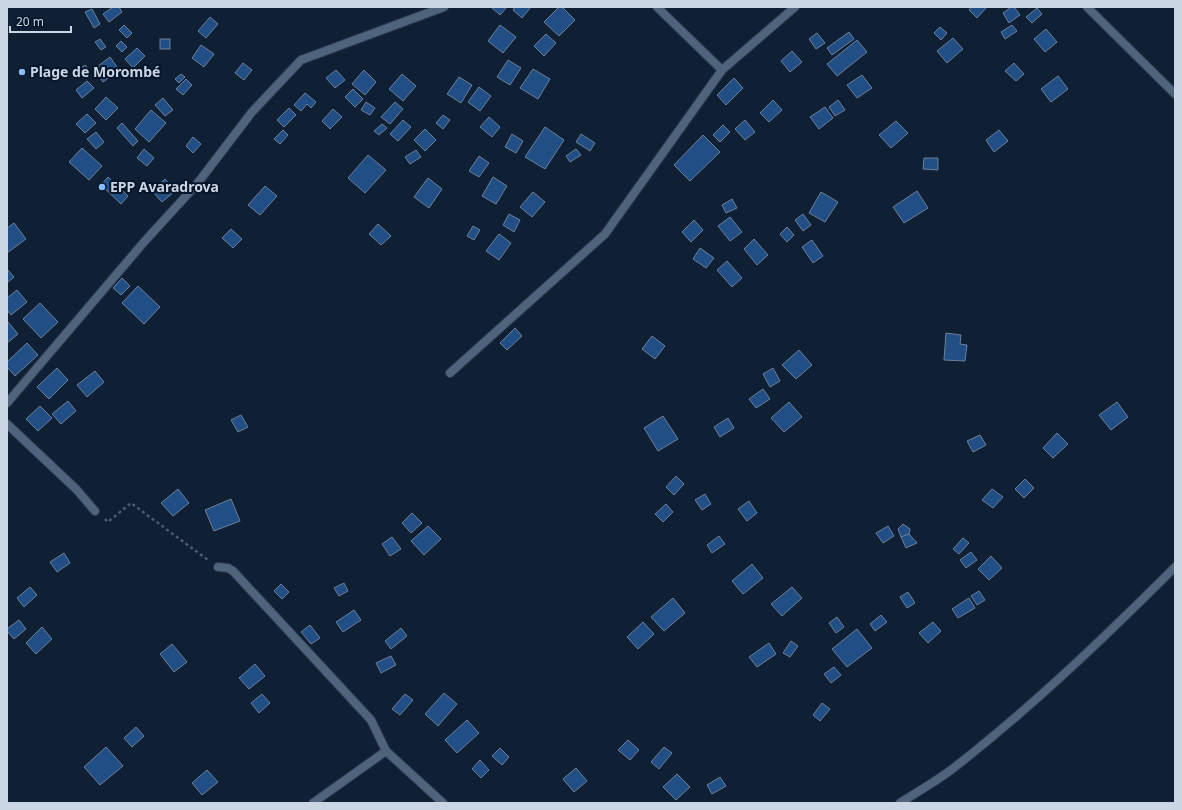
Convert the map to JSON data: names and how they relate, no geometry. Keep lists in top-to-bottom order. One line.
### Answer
{"places":["Plage de Morombé","EPP Avaradrova"],"scale_bar":"20 m"}
